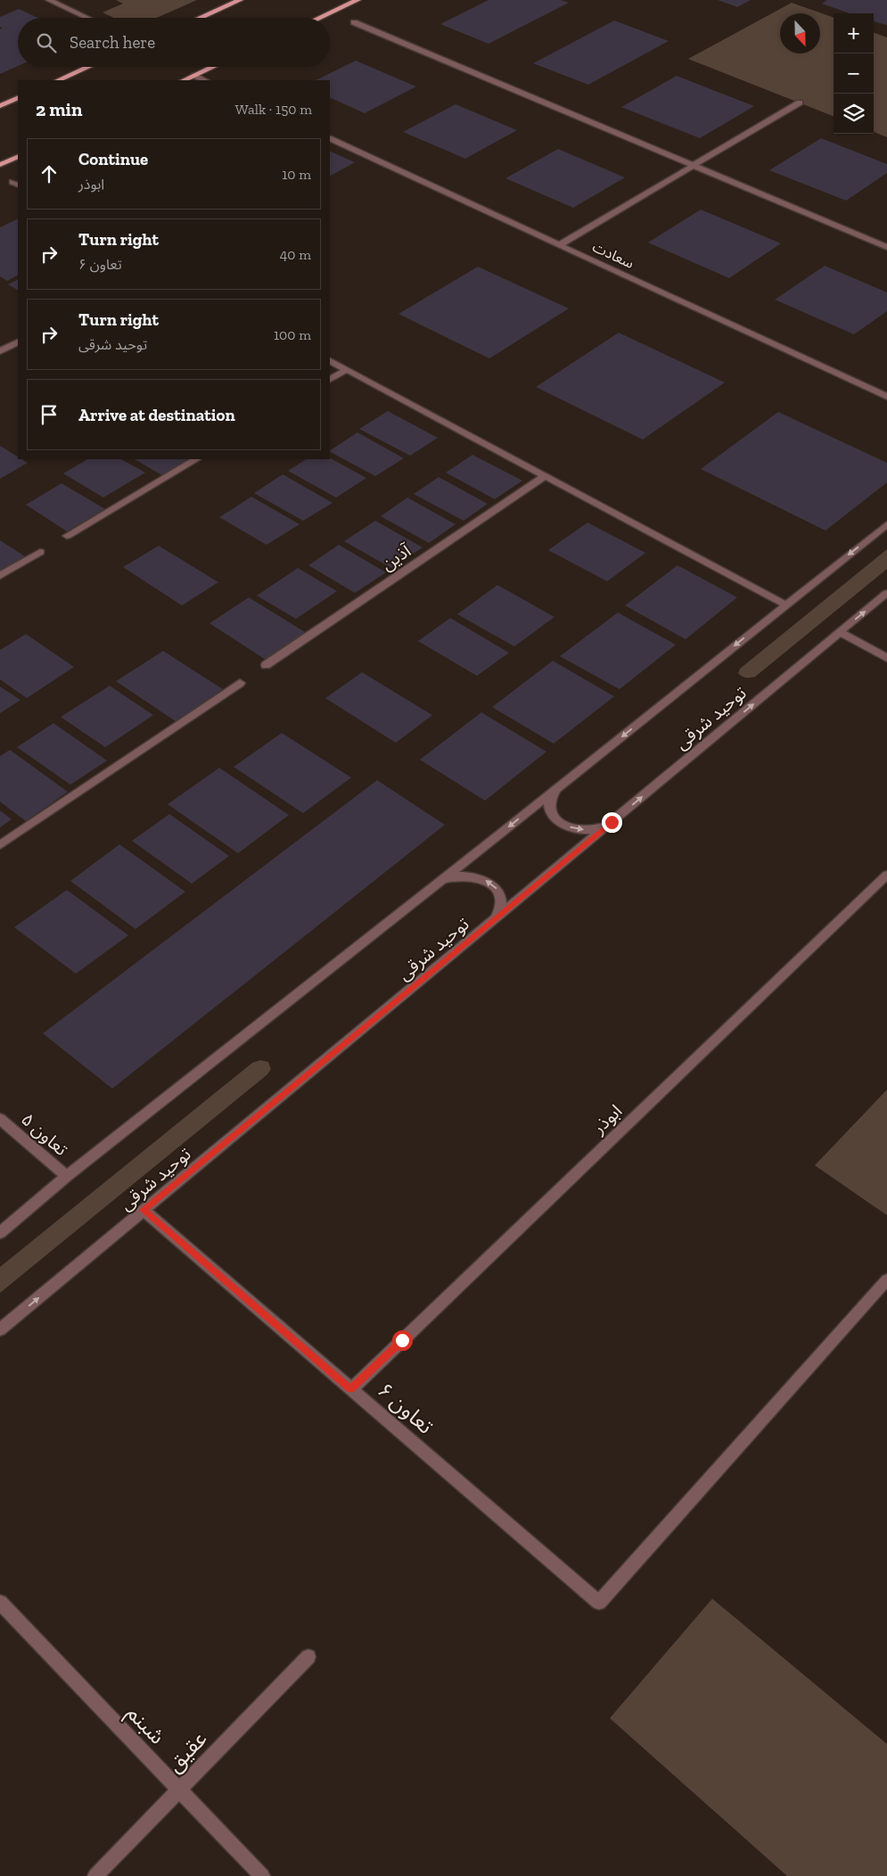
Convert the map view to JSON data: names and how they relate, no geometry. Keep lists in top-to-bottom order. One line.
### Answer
{"streets":{"street":["سعادت","آذین","توحید شرقی","ابوذر","تعاون ۵","تعاون ۶","شبنم","عقیق"]},"crossings":[["توحید شرقی","تعاون ۶"],["ابوذر","تعاون ۶"],["شبنم","عقیق"]],"north":"bottom","page":{"map_buttons":["+","−"],"search":"Search here","heading":["2 min","Walk · 150 m"],"list":[["Continue","ابوذر","10 m"],["Turn right","تعاون ۶","40 m"],["Turn right","توحید شرقی","100 m"],"Arrive at destination"]}}
